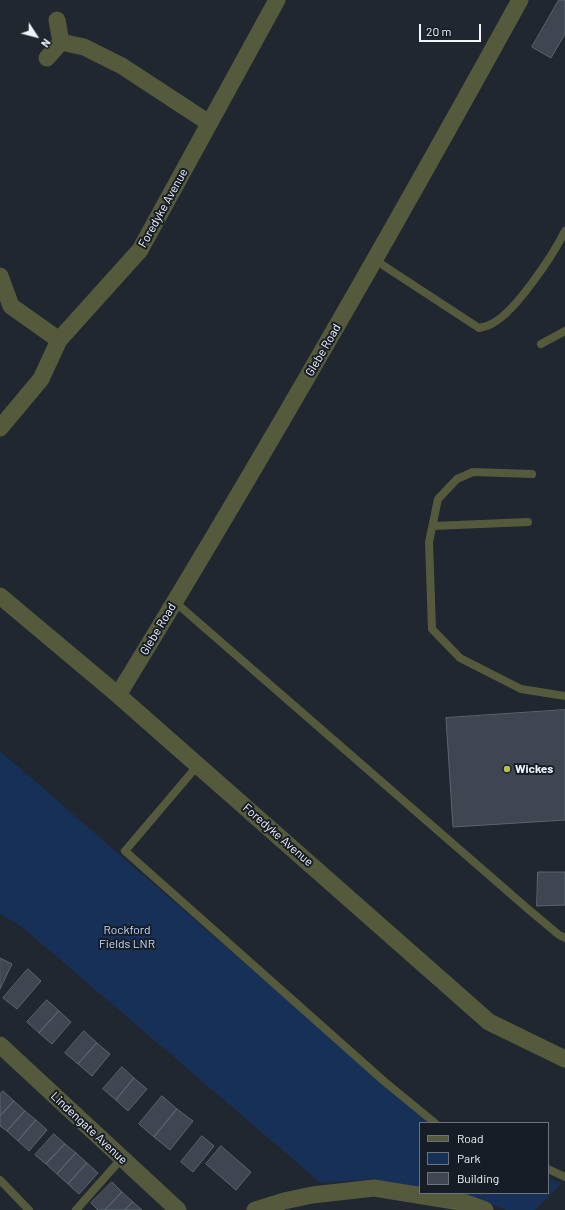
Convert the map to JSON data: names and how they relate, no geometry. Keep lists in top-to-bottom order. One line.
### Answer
{"streets":{"street":["Foredyke Avenue","Glebe Road","Lindengate Avenue"]},"crossings":[["Foredyke Avenue","Glebe Road"]],"parks":["Rockford Fields LNR"],"places":["Wickes"],"legend":["Road","Park","Building"],"scale_bar":"20 m","north":"bottom right"}
